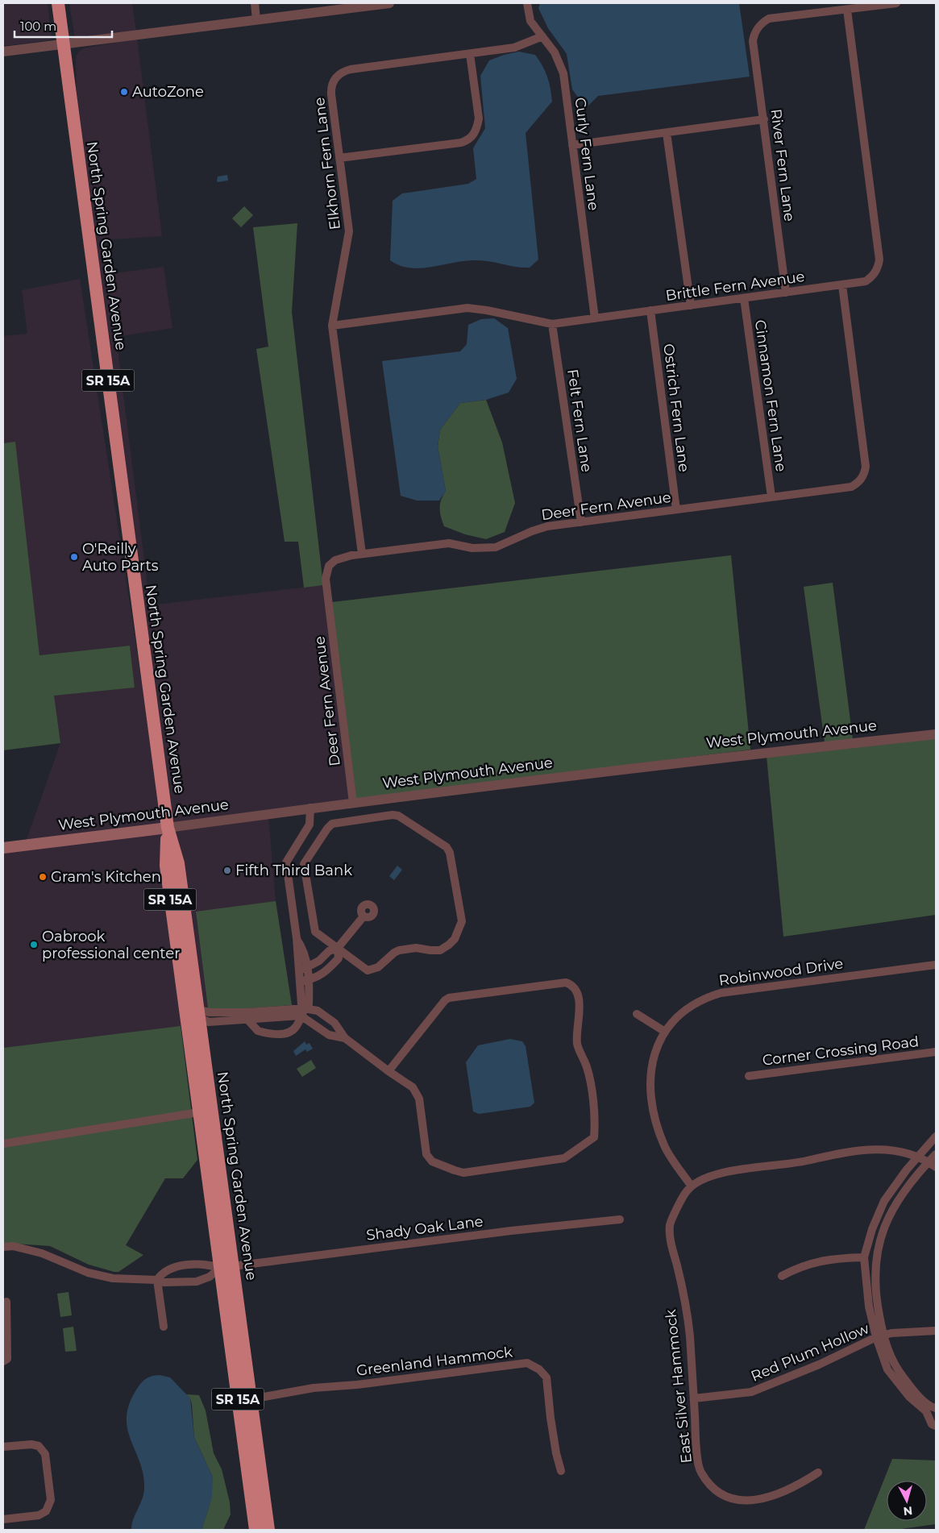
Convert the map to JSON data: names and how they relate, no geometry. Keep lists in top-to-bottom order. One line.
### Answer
{"streets":{"highway":["North Spring Garden Avenue","SR 15A"],"main road":["West Plymouth Avenue"],"street":["Curly Fern Lane","Elkhorn Fern Lane","River Fern Lane","Brittle Fern Avenue","Cinnamon Fern Lane","Ostrich Fern Lane","Felt Fern Lane","Deer Fern Avenue","Robinwood Drive","Corner Crossing Road","Shady Oak Lane","Red Plum Hollow","Greenland Hammock","East Silver Hammock"]},"crossings":[["Curly Fern Lane","Elkhorn Fern Lane"],["Curly Fern Lane","Brittle Fern Avenue"],["Elkhorn Fern Lane","Brittle Fern Avenue"],["Elkhorn Fern Lane","Deer Fern Avenue"],["River Fern Lane","Brittle Fern Avenue"],["North Spring Garden Avenue","West Plymouth Avenue"],["North Spring Garden Avenue","Shady Oak Lane"],["North Spring Garden Avenue","Greenland Hammock"],["Brittle Fern Avenue","Cinnamon Fern Lane"],["Brittle Fern Avenue","Ostrich Fern Lane"],["Brittle Fern Avenue","Felt Fern Lane"],["Brittle Fern Avenue","Deer Fern Avenue"],["Cinnamon Fern Lane","Deer Fern Avenue"],["Ostrich Fern Lane","Deer Fern Avenue"],["Felt Fern Lane","Deer Fern Avenue"],["Deer Fern Avenue","West Plymouth Avenue"],["Robinwood Drive","East Silver Hammock"],["Red Plum Hollow","East Silver Hammock"]],"places":["AutoZone","O'Reilly Auto Parts","Fifth Third Bank","Gram's Kitchen","Oabrook professional center"],"scale_bar":"100 m","north":"bottom"}
